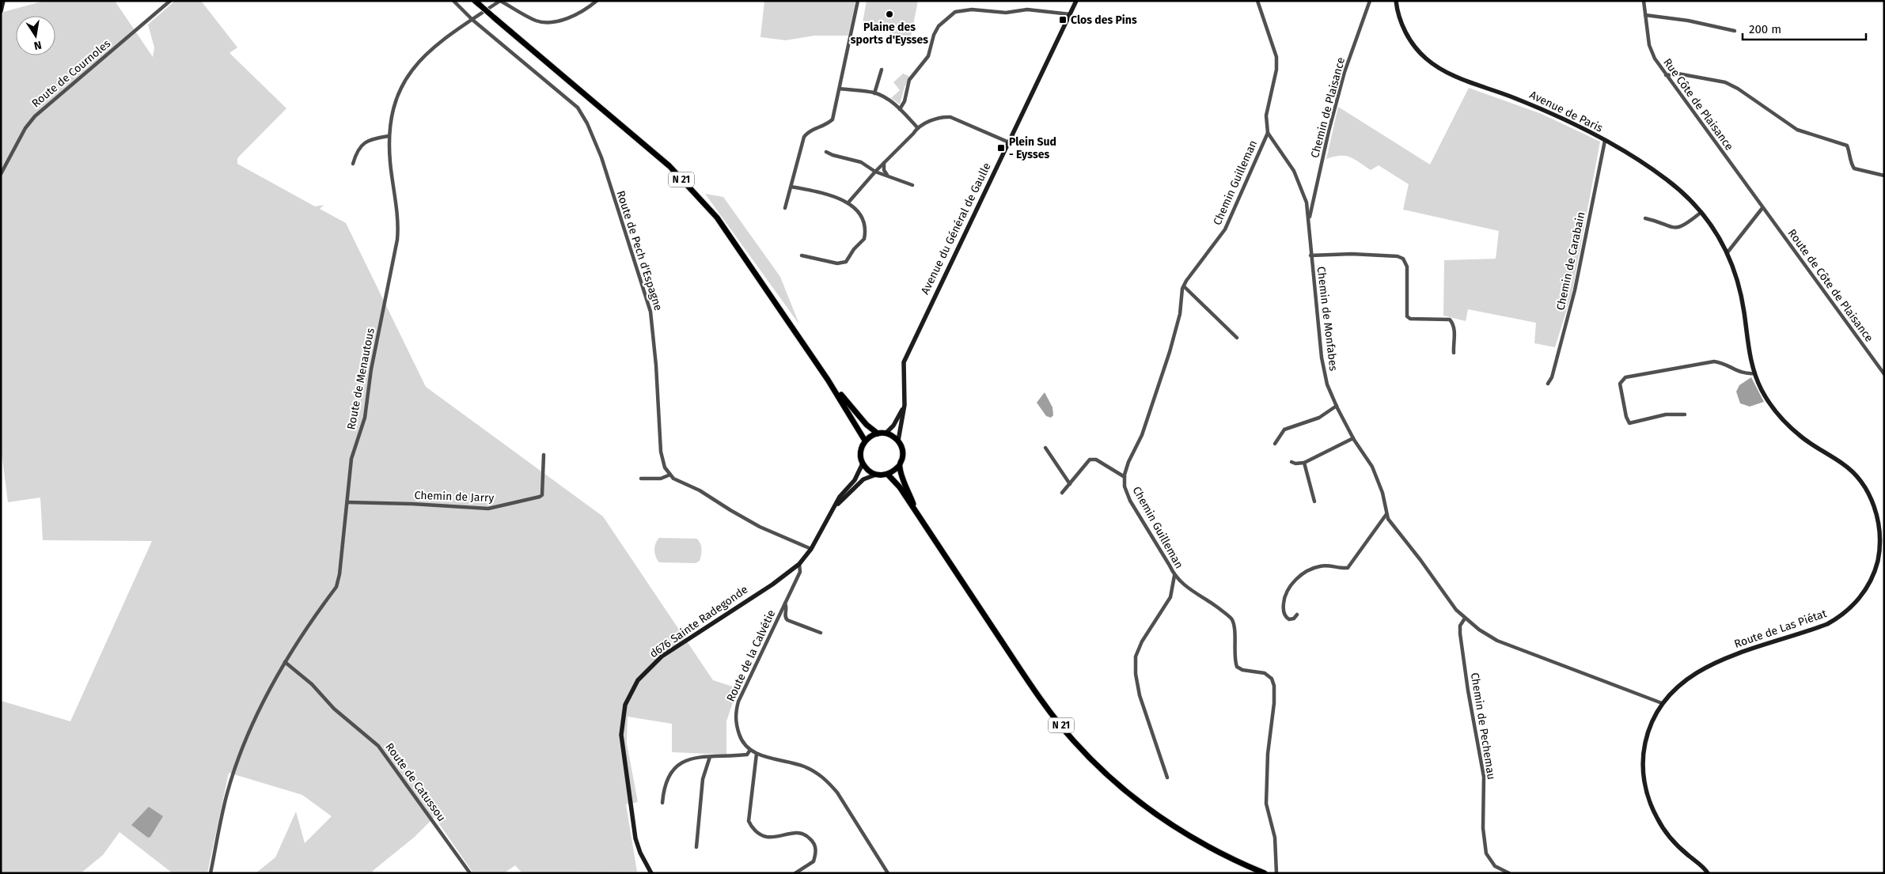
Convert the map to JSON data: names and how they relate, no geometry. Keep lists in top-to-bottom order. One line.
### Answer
{"streets":{"main road":["Avenue de Paris","N 21","Avenue du Général de Gaulle","d676 Sainte Radegonde","Route de Las Piétat"],"street":["Route de Cournoles","Rue Côte de Plaisance","Chemin de Plaisance","Chemin Guilleman","Route de Pech d'Espagne","Chemin de Carabain","Route de Côte de Plaisance","Chemin de Monfabes","Route de Menautous","Chemin de Jarry","Route de la Calvétie","Chemin de Pechemau","Route de Catussou"]},"crossings":[["Rue Côte de Plaisance","Route de Côte de Plaisance"],["Chemin de Plaisance","Chemin de Monfabes"],["Avenue de Paris","Chemin de Carabain"],["Avenue de Paris","Route de Las Piétat"],["N 21","Avenue du Général de Gaulle"],["Chemin Guilleman","Chemin de Monfabes"],["Route de Pech d'Espagne","Route de Menautous"],["Route de Menautous","Chemin de Jarry"],["Route de Menautous","Route de Catussou"],["d676 Sainte Radegonde","Route de la Calvétie"]],"places":{"other":["Plaine des sports d'Eysses"],"transit":["Clos des Pins","Plein Sud - Eysses"]},"scale_bar":"200 m","north":"bottom"}
